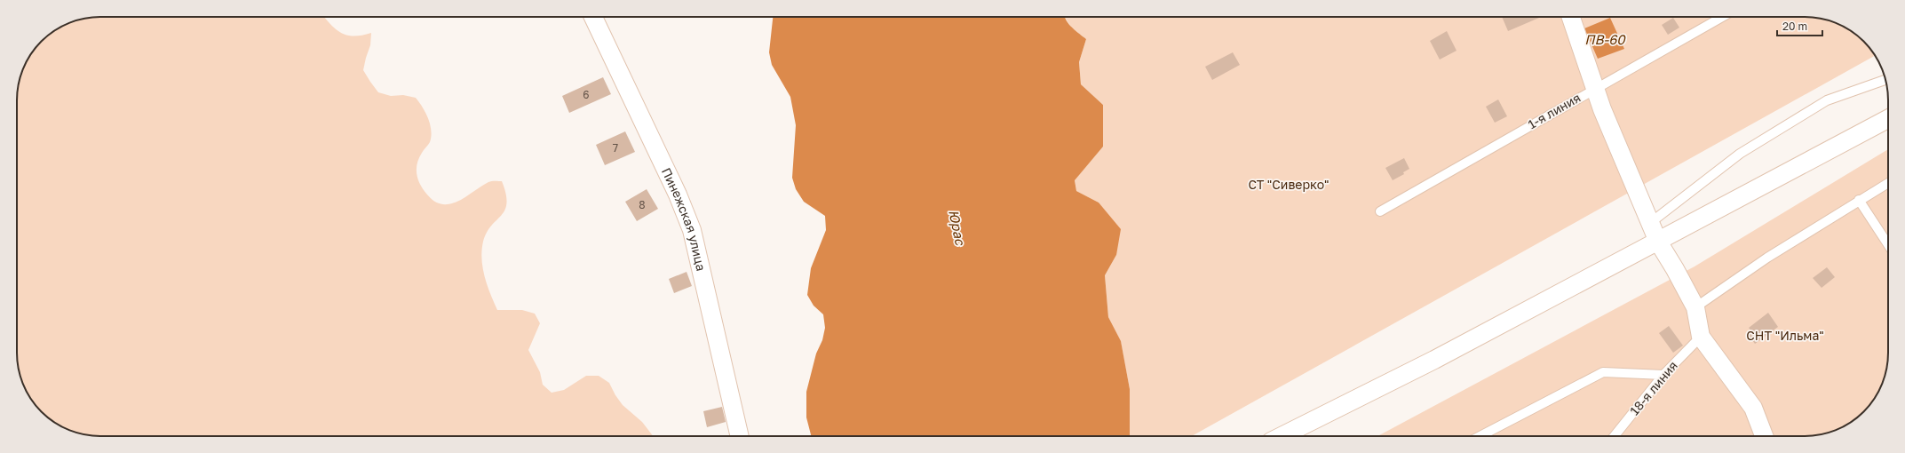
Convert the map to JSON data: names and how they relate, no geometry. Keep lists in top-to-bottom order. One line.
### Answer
{"streets":{"street":["Пинежская улица"],"lane":["1-я линия","18-я линия"]},"water":["ПВ-60","Юрас"],"parks":["СТ \"Сиверко\"","СНТ \"Ильма\""],"house_numbers":["6","7","8"],"scale_bar":"20 m"}
